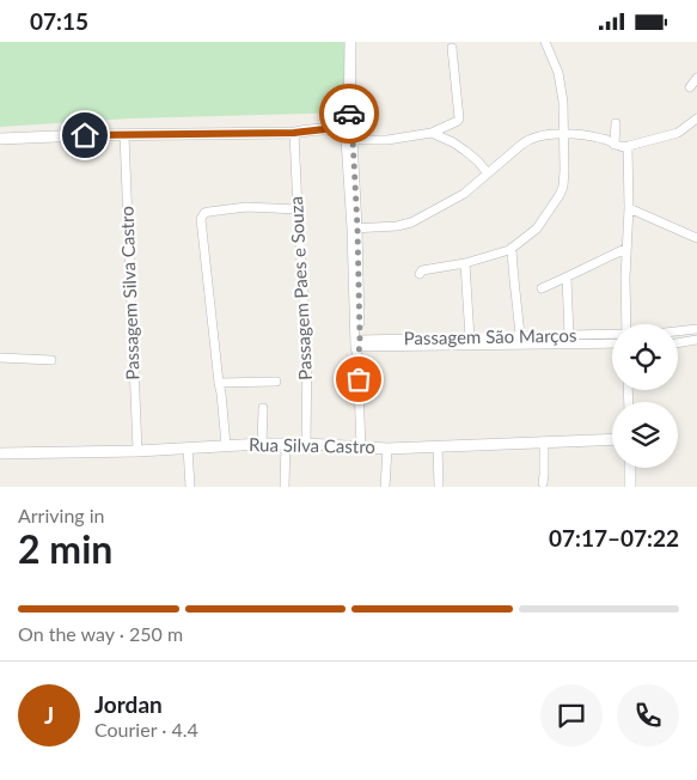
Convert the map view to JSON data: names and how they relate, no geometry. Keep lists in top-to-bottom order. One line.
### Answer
{"streets":{"street":["Passagem Paes e Souza","Passagem Silva Castro","Passagem São Marços","Rua Silva Castro"]},"crossings":[["Passagem Paes e Souza","Rua Silva Castro"],["Passagem Silva Castro","Rua Silva Castro"]],"page":{"status":"07:15","heading":["2 min","Arriving in","07:17–07:22"],"panel":["Jordan","Courier · 4.4"],"bar":"On the way · 250 m","round":"J"}}
